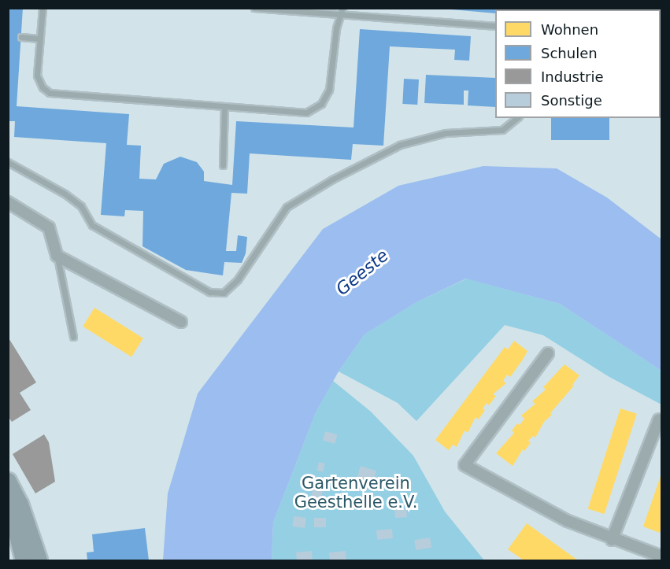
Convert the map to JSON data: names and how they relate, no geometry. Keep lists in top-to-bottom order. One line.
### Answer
{"water":["Geeste"],"parks":["Gartenverein Geesthelle e.V."],"legend":["Wohnen","Schulen","Industrie","Sonstige"]}
